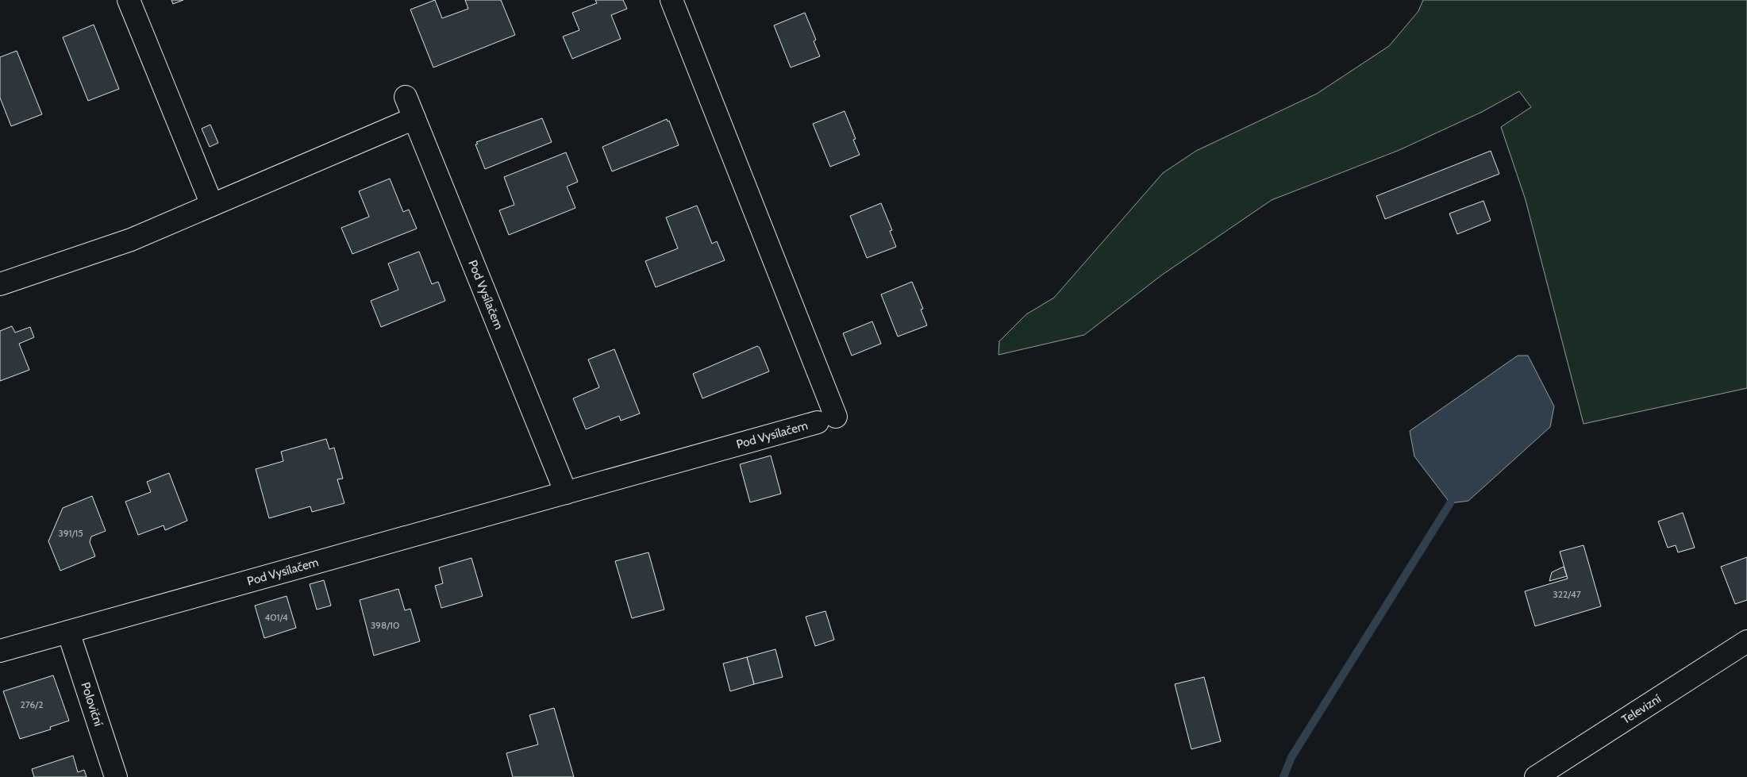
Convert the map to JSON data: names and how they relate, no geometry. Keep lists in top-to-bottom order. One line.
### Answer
{"streets":{"street":["Pod Vysílačem","Poloviční","Televizní"]},"crossings":[["Pod Vysílačem","Poloviční"]],"house_numbers":["391/15","322/47","401/4","398/10","276/2"]}
